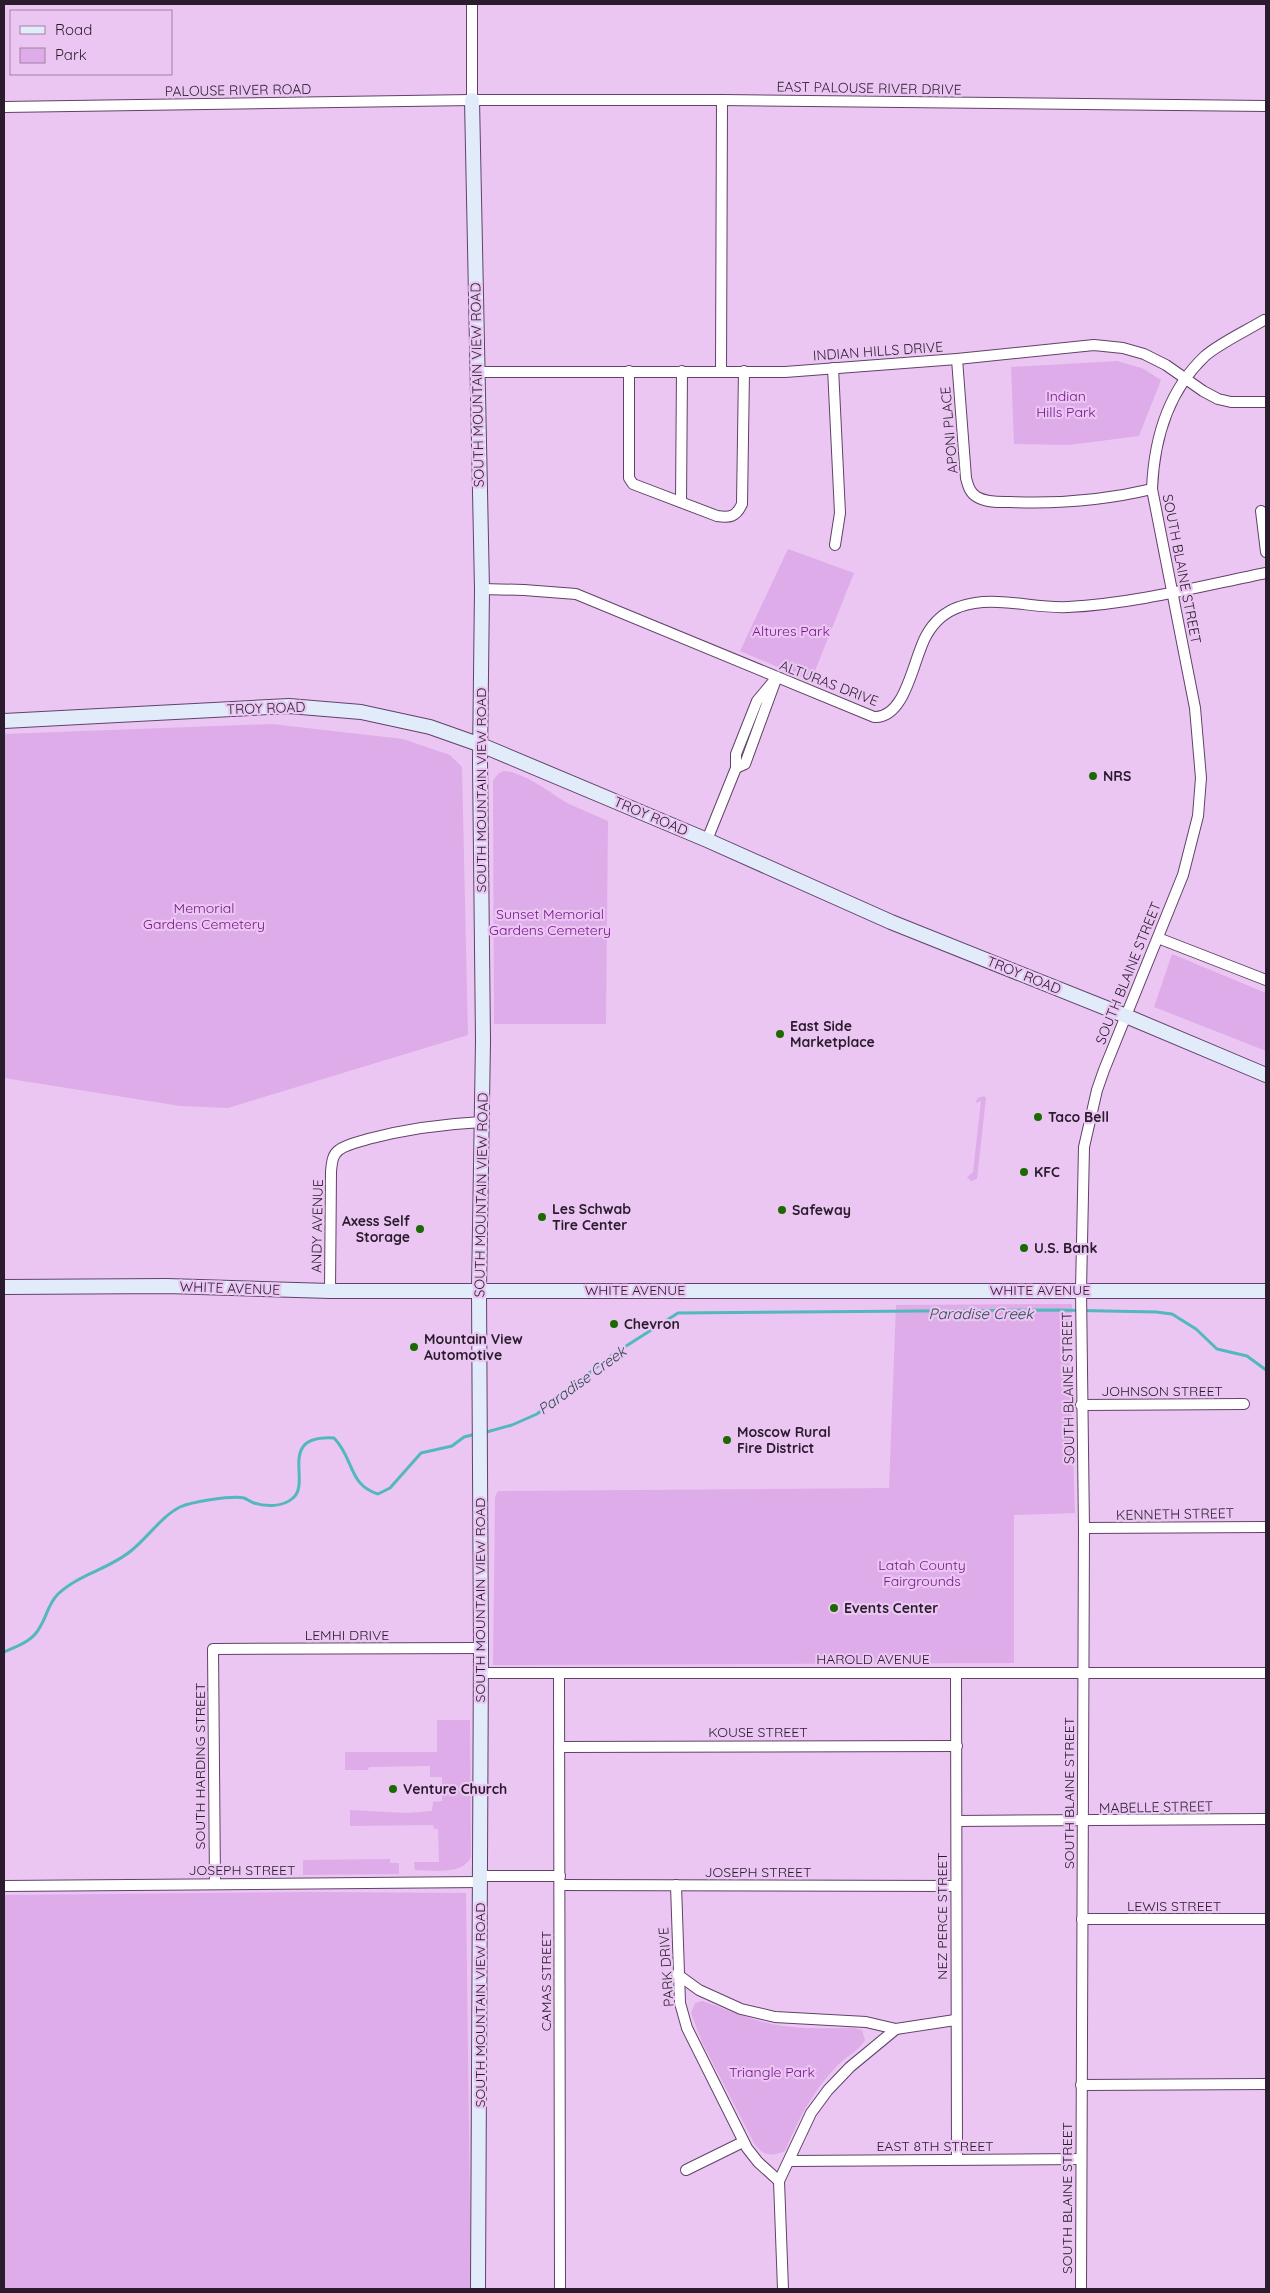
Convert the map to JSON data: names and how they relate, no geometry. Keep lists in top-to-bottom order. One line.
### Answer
{"streets":{"street":["EAST PALOUSE RIVER DRIVE","PALOUSE RIVER ROAD","INDIAN HILLS DRIVE","SOUTH MOUNTAIN VIEW ROAD","APONI PLACE","SOUTH BLAINE STREET","ALTURAS DRIVE","TROY ROAD","ANDY AVENUE","WHITE AVENUE","JOHNSON STREET","KENNETH STREET","LEMHI DRIVE","HAROLD AVENUE","KOUSE STREET","SOUTH HARDING STREET","MABELLE STREET","JOSEPH STREET","LEWIS STREET","NEZ PERCE STREET","PARK DRIVE","CAMAS STREET","EAST 8TH STREET"]},"crossings":[["EAST PALOUSE RIVER DRIVE","PALOUSE RIVER ROAD"],["EAST PALOUSE RIVER DRIVE","SOUTH MOUNTAIN VIEW ROAD"],["PALOUSE RIVER ROAD","SOUTH MOUNTAIN VIEW ROAD"],["INDIAN HILLS DRIVE","SOUTH MOUNTAIN VIEW ROAD"],["INDIAN HILLS DRIVE","APONI PLACE"],["INDIAN HILLS DRIVE","SOUTH BLAINE STREET"],["SOUTH MOUNTAIN VIEW ROAD","ALTURAS DRIVE"],["SOUTH MOUNTAIN VIEW ROAD","TROY ROAD"],["SOUTH MOUNTAIN VIEW ROAD","ANDY AVENUE"],["SOUTH MOUNTAIN VIEW ROAD","WHITE AVENUE"],["SOUTH MOUNTAIN VIEW ROAD","LEMHI DRIVE"],["SOUTH MOUNTAIN VIEW ROAD","HAROLD AVENUE"],["SOUTH MOUNTAIN VIEW ROAD","JOSEPH STREET"],["APONI PLACE","SOUTH BLAINE STREET"],["SOUTH BLAINE STREET","ALTURAS DRIVE"],["SOUTH BLAINE STREET","TROY ROAD"],["SOUTH BLAINE STREET","WHITE AVENUE"],["SOUTH BLAINE STREET","JOHNSON STREET"],["SOUTH BLAINE STREET","KENNETH STREET"],["SOUTH BLAINE STREET","HAROLD AVENUE"],["SOUTH BLAINE STREET","MABELLE STREET"],["SOUTH BLAINE STREET","LEWIS STREET"],["SOUTH BLAINE STREET","EAST 8TH STREET"],["ANDY AVENUE","WHITE AVENUE"],["LEMHI DRIVE","SOUTH HARDING STREET"],["HAROLD AVENUE","NEZ PERCE STREET"],["HAROLD AVENUE","CAMAS STREET"],["KOUSE STREET","NEZ PERCE STREET"],["KOUSE STREET","CAMAS STREET"],["SOUTH HARDING STREET","JOSEPH STREET"],["MABELLE STREET","NEZ PERCE STREET"],["JOSEPH STREET","NEZ PERCE STREET"],["JOSEPH STREET","PARK DRIVE"],["JOSEPH STREET","CAMAS STREET"],["NEZ PERCE STREET","EAST 8TH STREET"]],"water":["Paradise Creek"],"parks":["Indian Hills Park","Altures Park","Memorial Gardens Cemetery","Sunset Memorial Gardens Cemetery","Latah County Fairgrounds","Triangle Park"],"places":["NRS","East Side Marketplace","Taco Bell","KFC","Safeway","Les Schwab Tire Center","Axess Self Storage","U.S. Bank","Chevron","Mountain View Automotive","Moscow Rural Fire District","Events Center","Venture Church"],"legend":["Road","Park"]}
